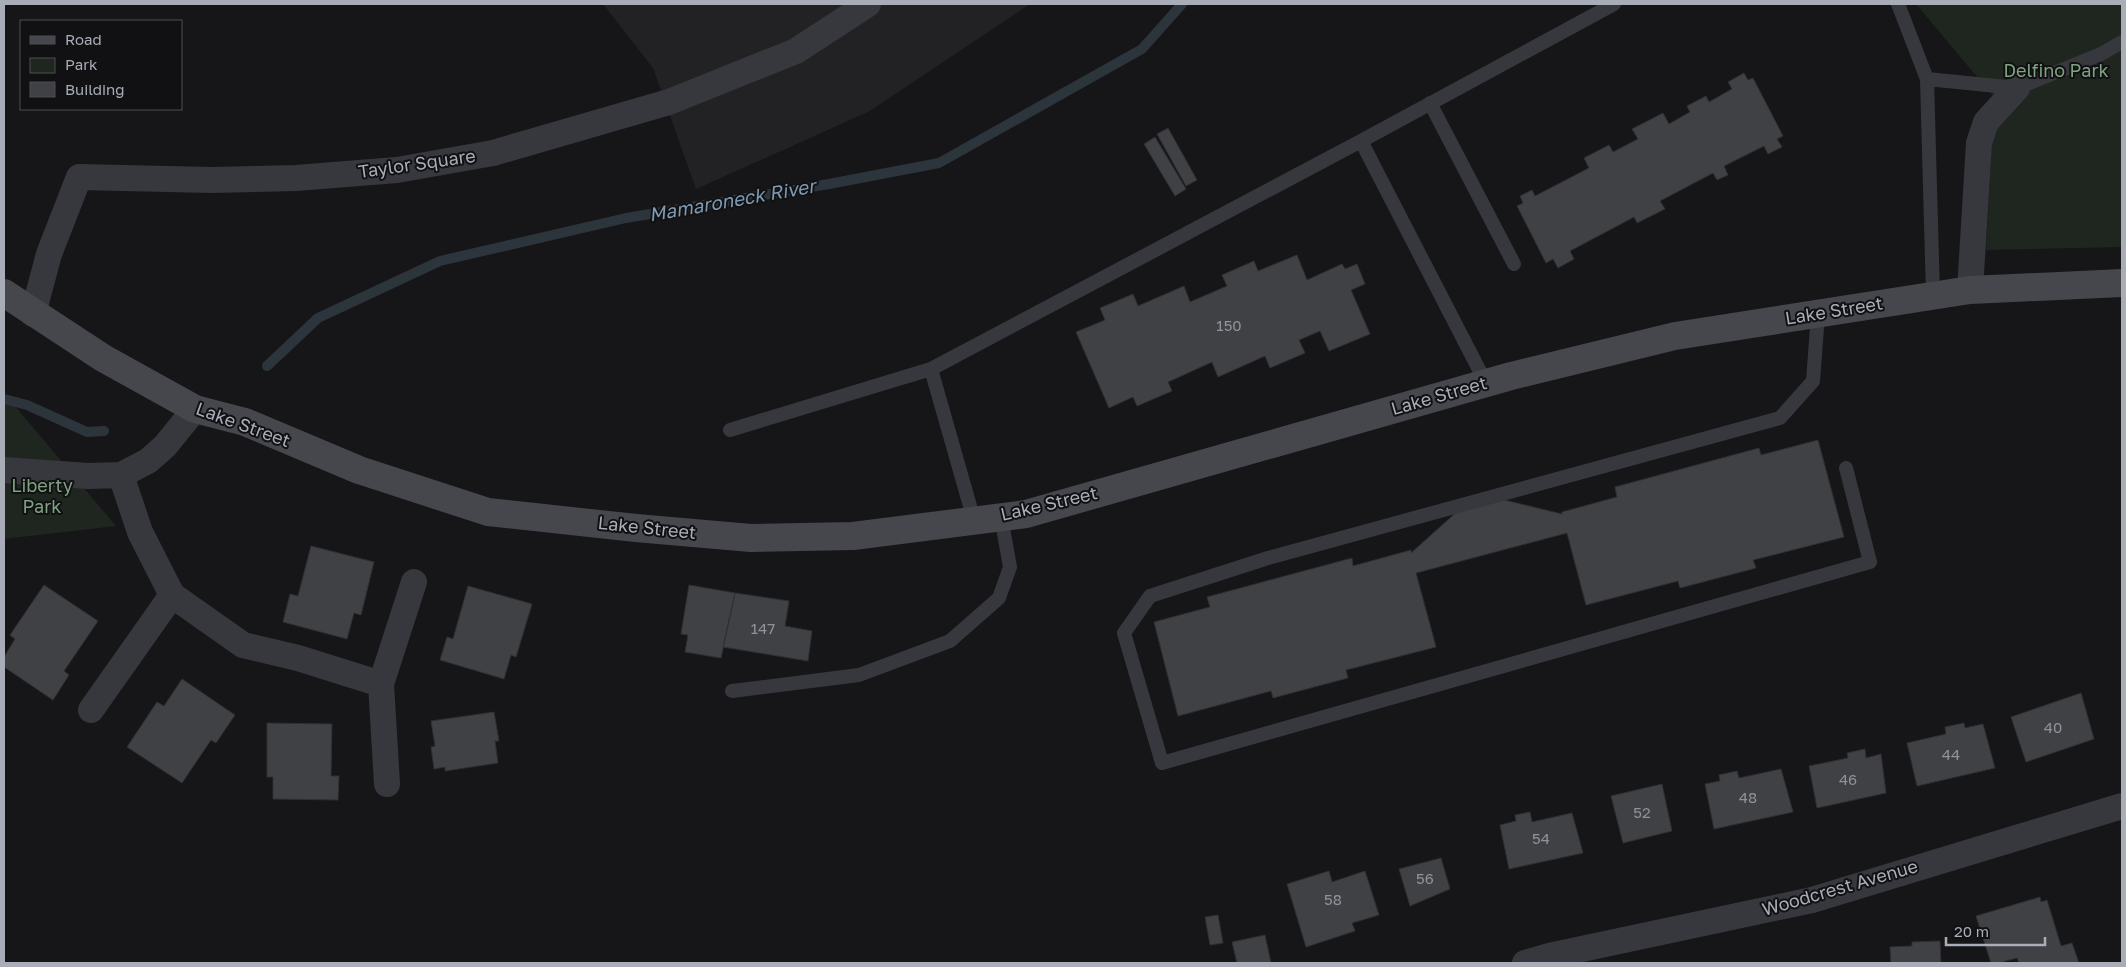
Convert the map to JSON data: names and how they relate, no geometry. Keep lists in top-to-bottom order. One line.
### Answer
{"streets":{"main road":["Lake Street"],"street":["Taylor Square","Woodcrest Avenue"]},"crossings":[["Taylor Square","Lake Street"]],"water":["Mamaroneck River"],"parks":["Delfino Park","Liberty Park"],"house_numbers":["150","147","40","44","46","48","52","54","56","58"],"legend":["Road","Park","Building"],"scale_bar":"20 m"}
